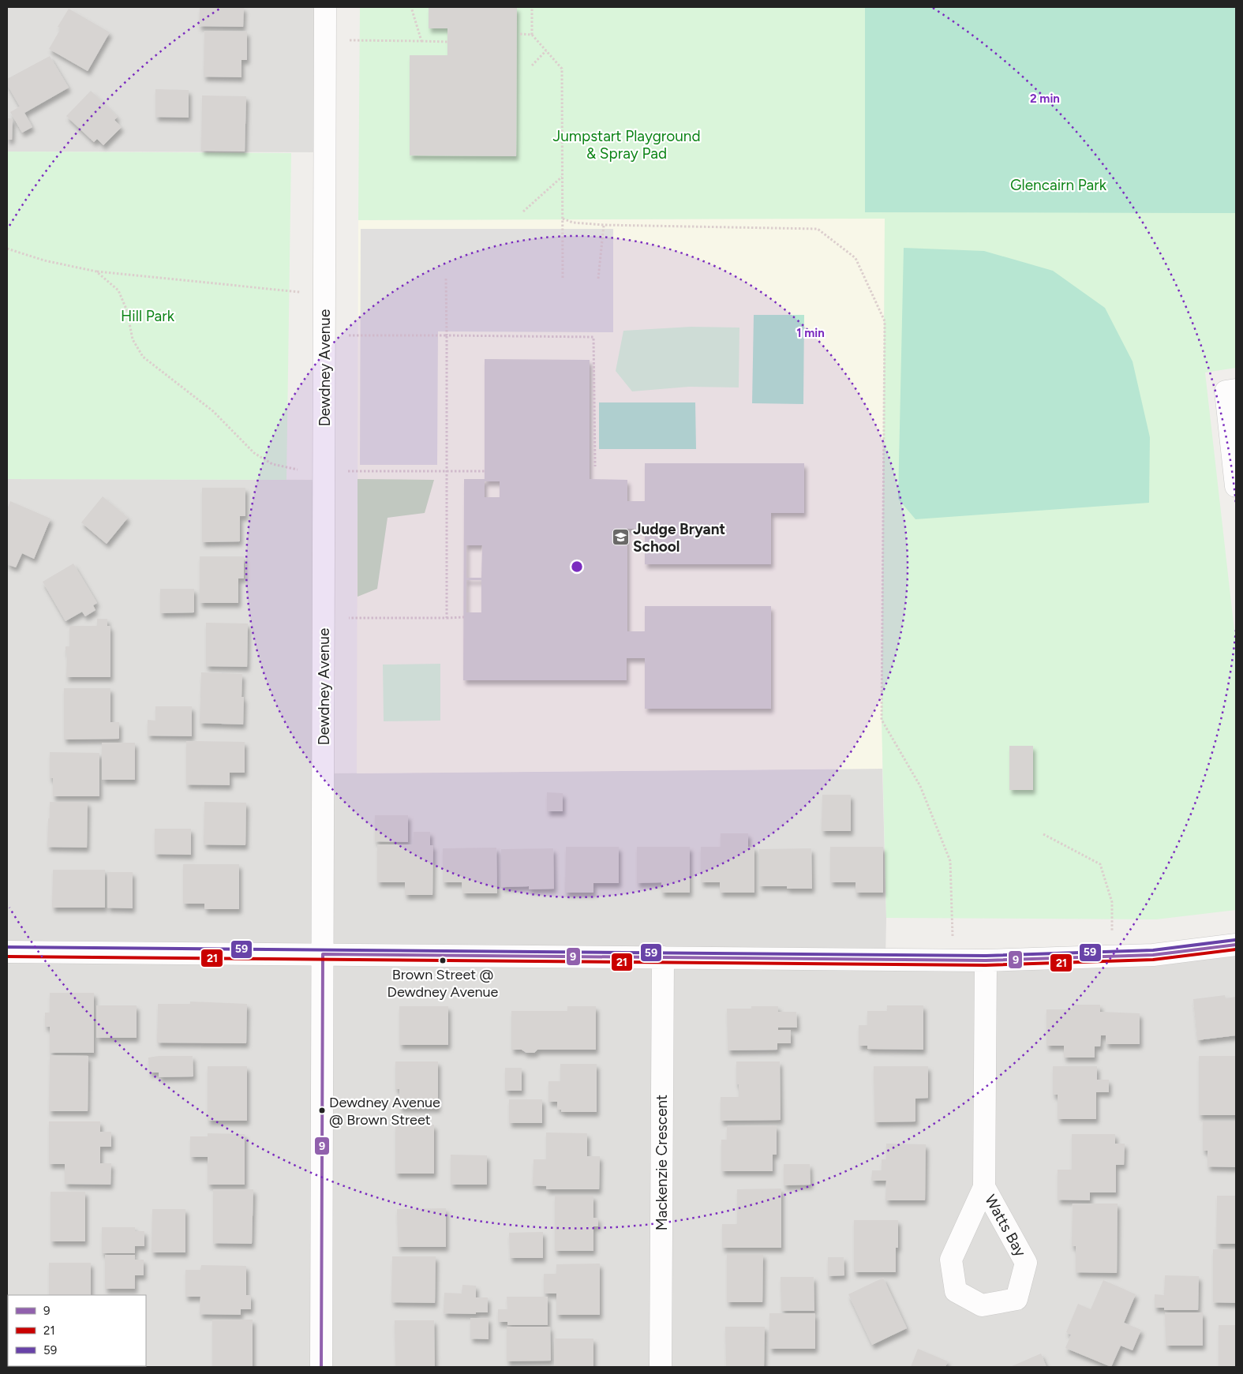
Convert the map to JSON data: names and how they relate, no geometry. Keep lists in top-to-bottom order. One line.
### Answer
{"streets":{"street":["Dewdney Avenue","Mackenzie Crescent","Watts Bay"]},"parks":["Jumpstart Playground & Spray Pad","Glencairn Park","Hill Park"],"places":{"school or university":["Judge Bryant School"],"other":["Brown Street @ Dewdney Avenue","Dewdney Avenue @ Brown Street"]},"lines":["transit line 59","transit line 9","transit line 21"],"legend":["9","21","59"],"rings":["2 min","1 min"]}
